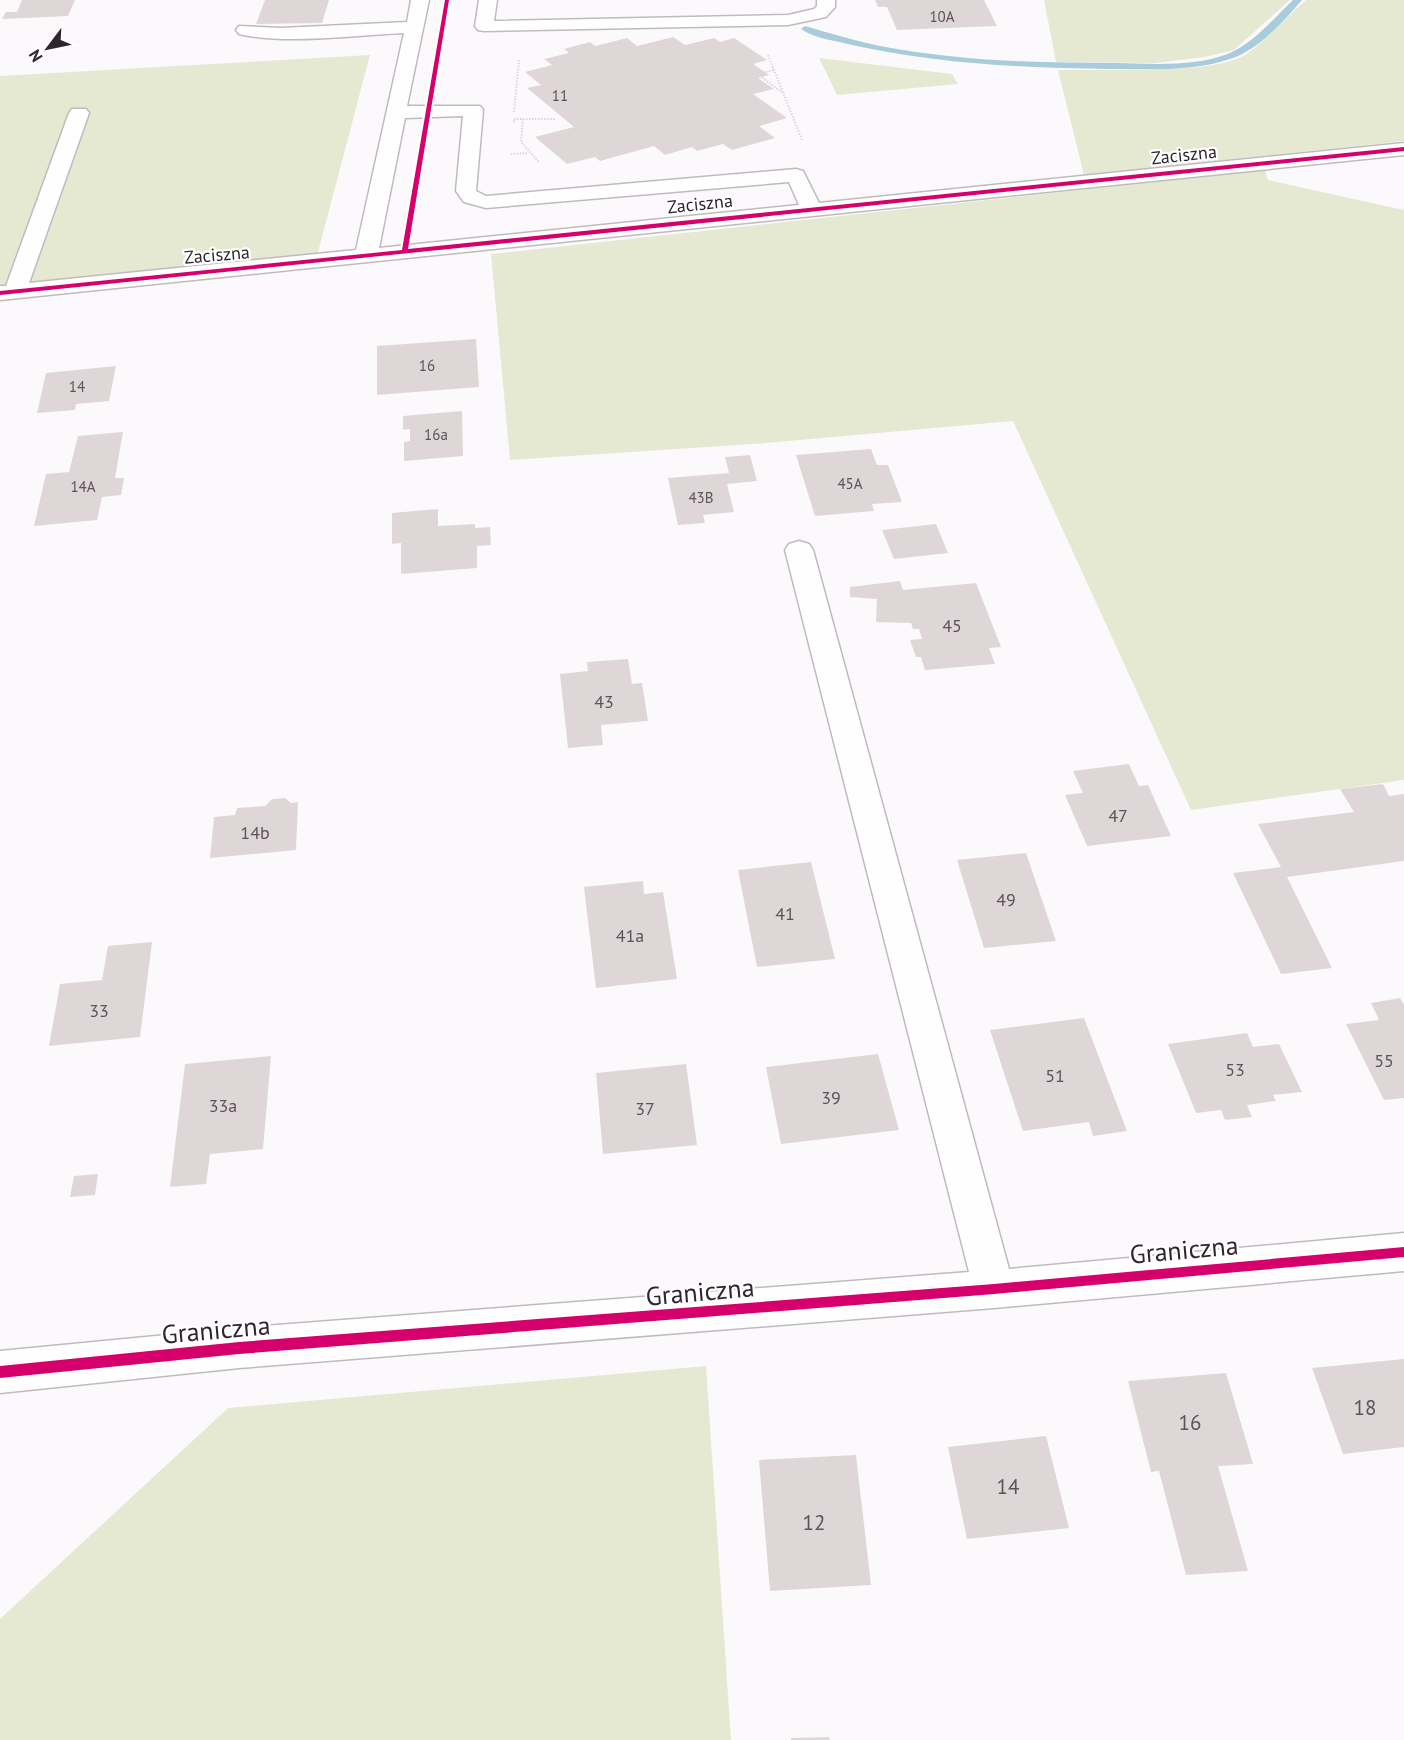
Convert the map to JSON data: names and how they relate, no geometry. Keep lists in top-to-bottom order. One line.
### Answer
{"streets":{"street":["Zaciszna","Graniczna"]},"house_numbers":["10A","11","16","14","16a","45A","14A","43B","45","43","47","14b","49","41","41a","33","55","53","51","39","33a","37","18","16","14","12"],"north":"bottom left"}
